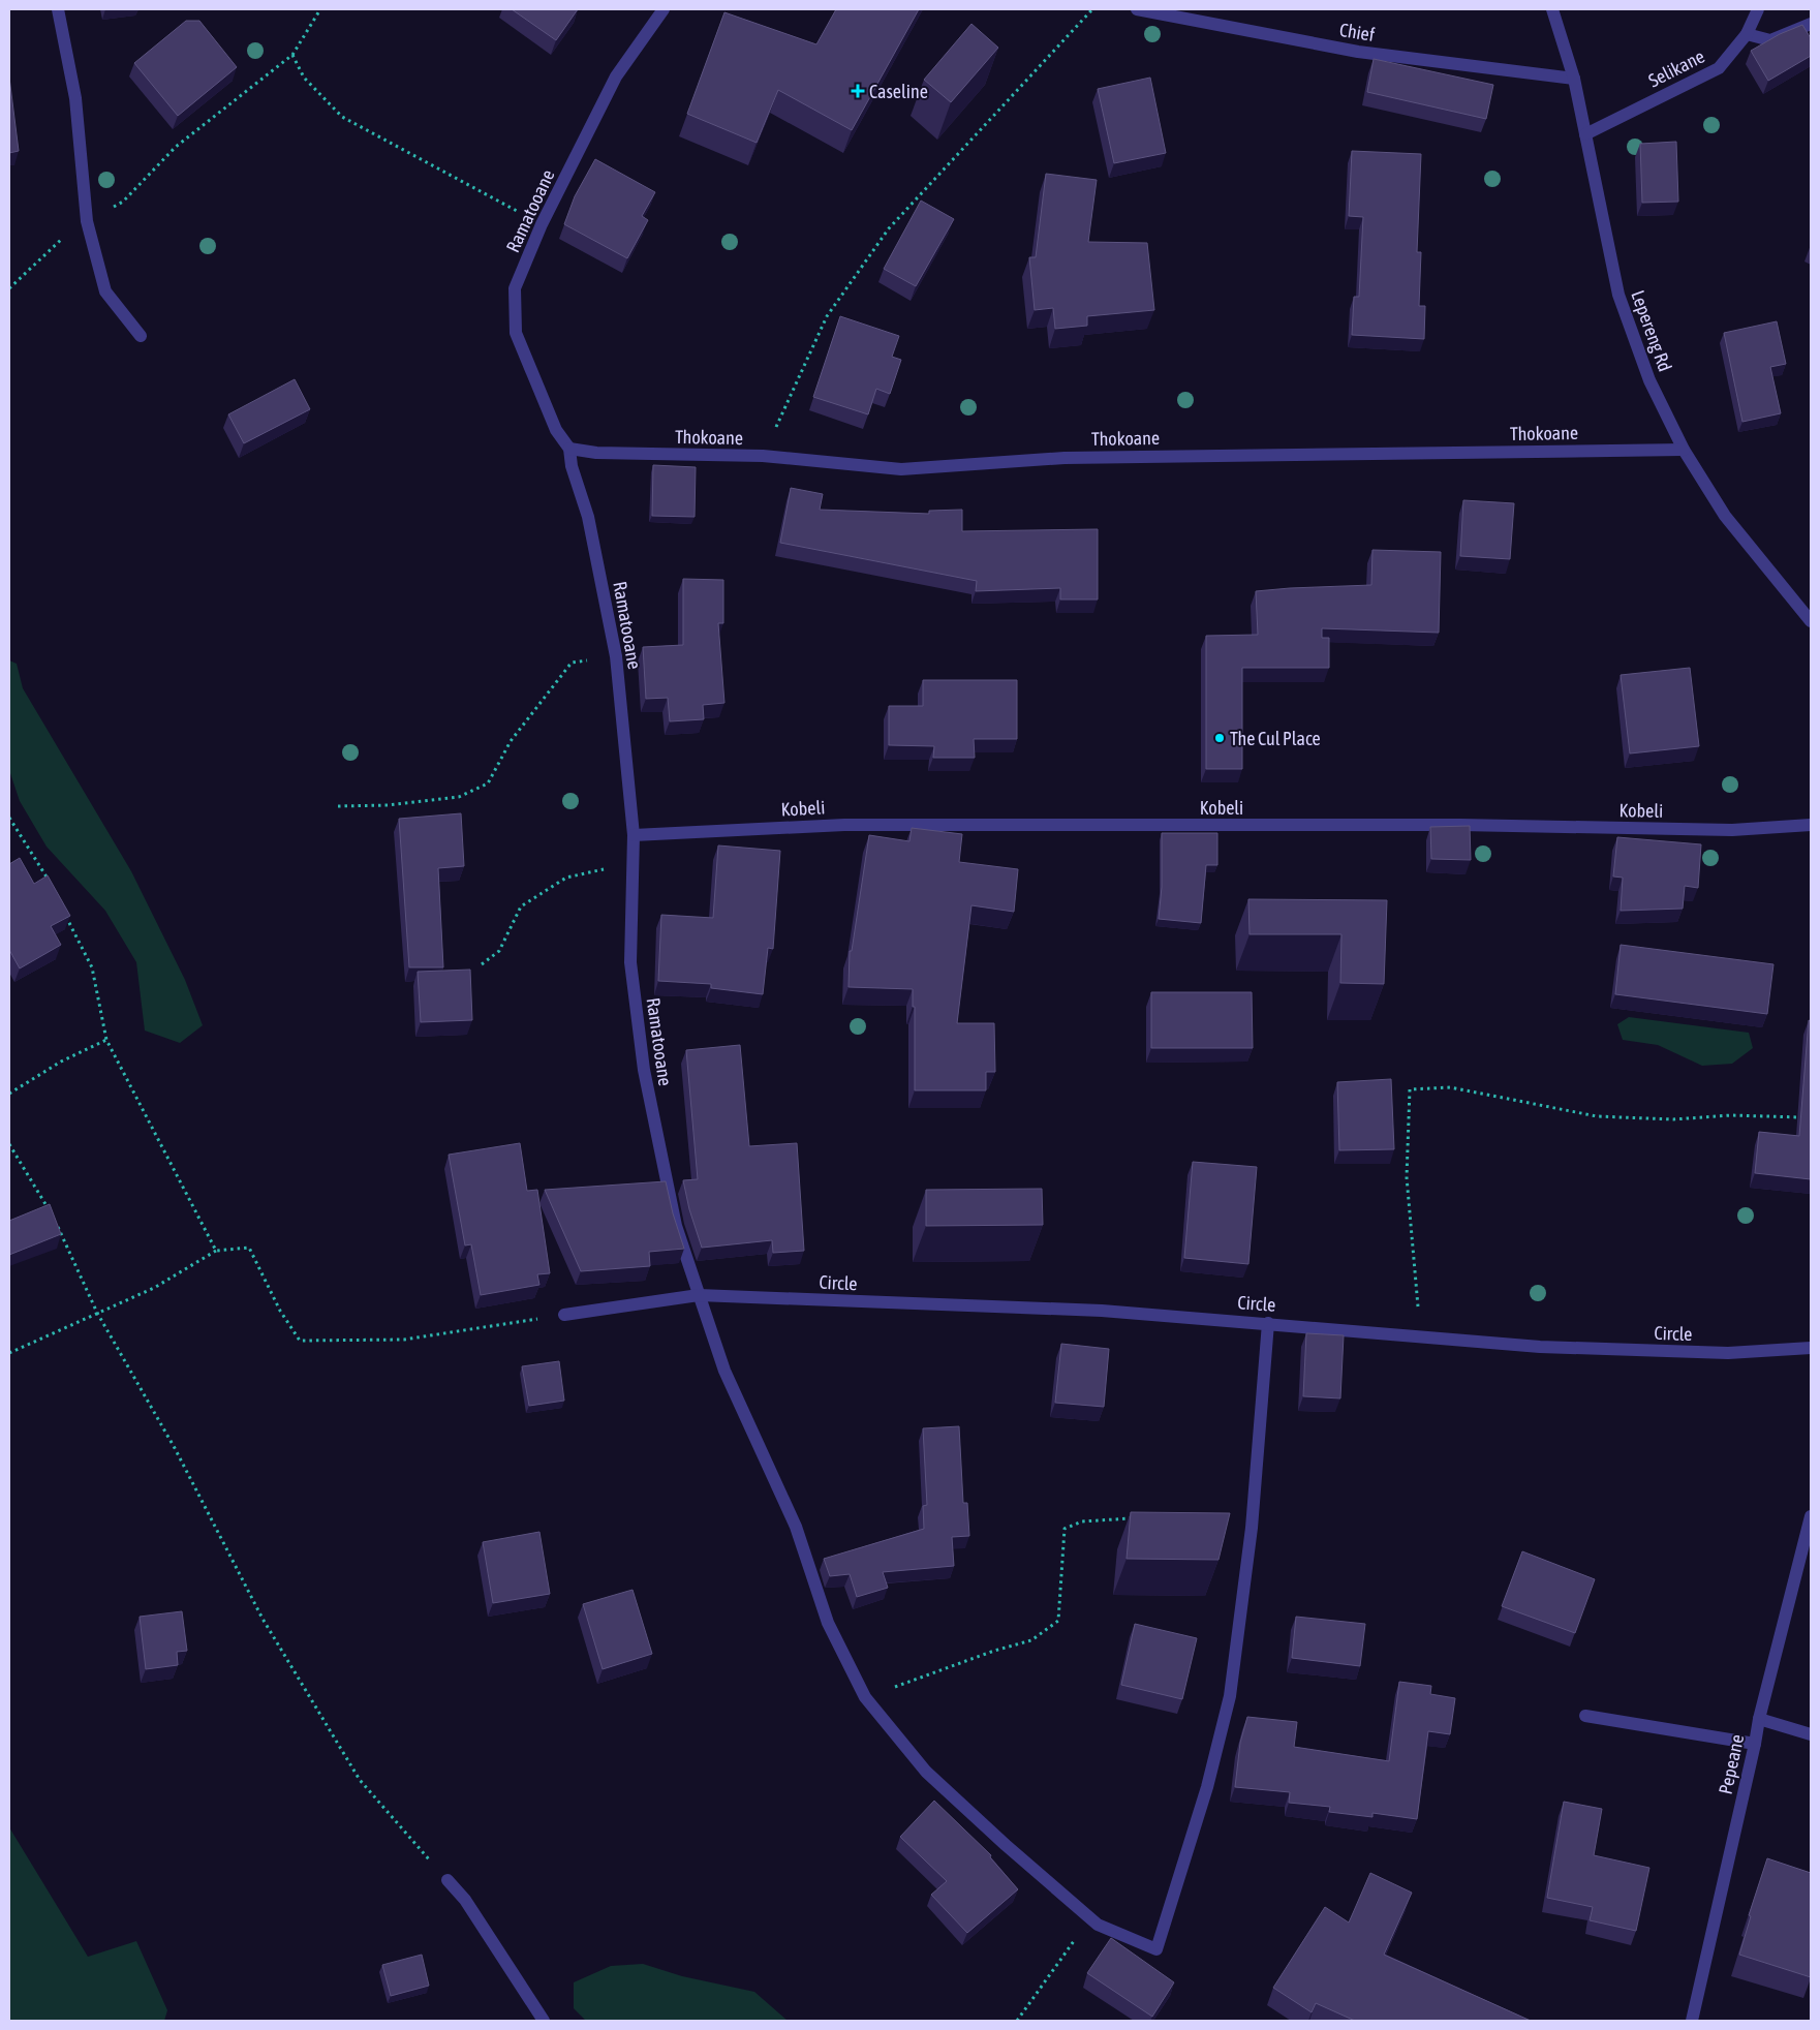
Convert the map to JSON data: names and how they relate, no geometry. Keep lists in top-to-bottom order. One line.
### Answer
{"streets":{"street":["Chief","Selikane","Ramatooane","Lepereng Rd","Thokoane","Kobeli","Circle","Pepeane"]},"crossings":[["Chief","Lepereng Rd"],["Selikane","Lepereng Rd"],["Ramatooane","Thokoane"],["Ramatooane","Kobeli"],["Ramatooane","Circle"],["Lepereng Rd","Thokoane"]],"places":{"health":["Caseline"],"other":["The Cul Place"]}}
